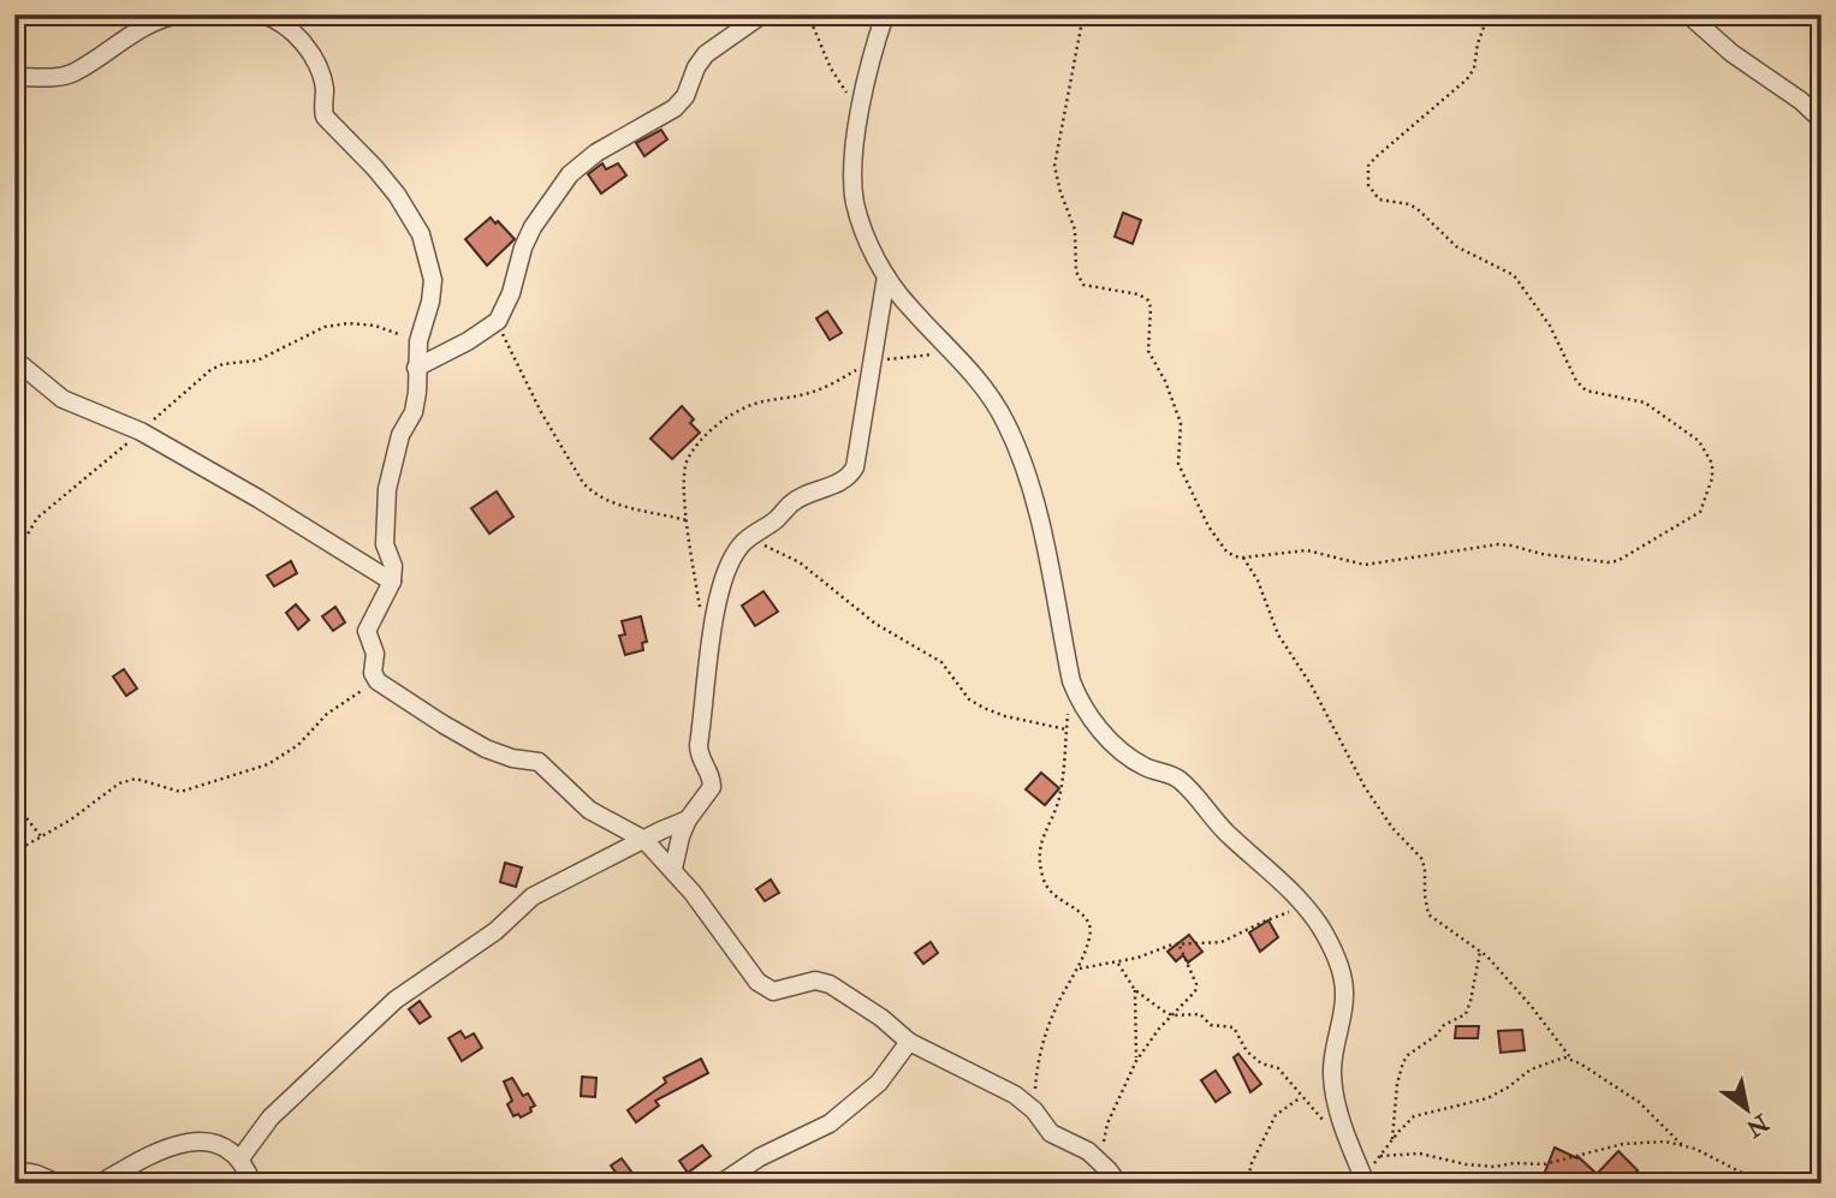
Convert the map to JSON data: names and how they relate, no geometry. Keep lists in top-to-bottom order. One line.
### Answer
{"north":"bottom right"}
